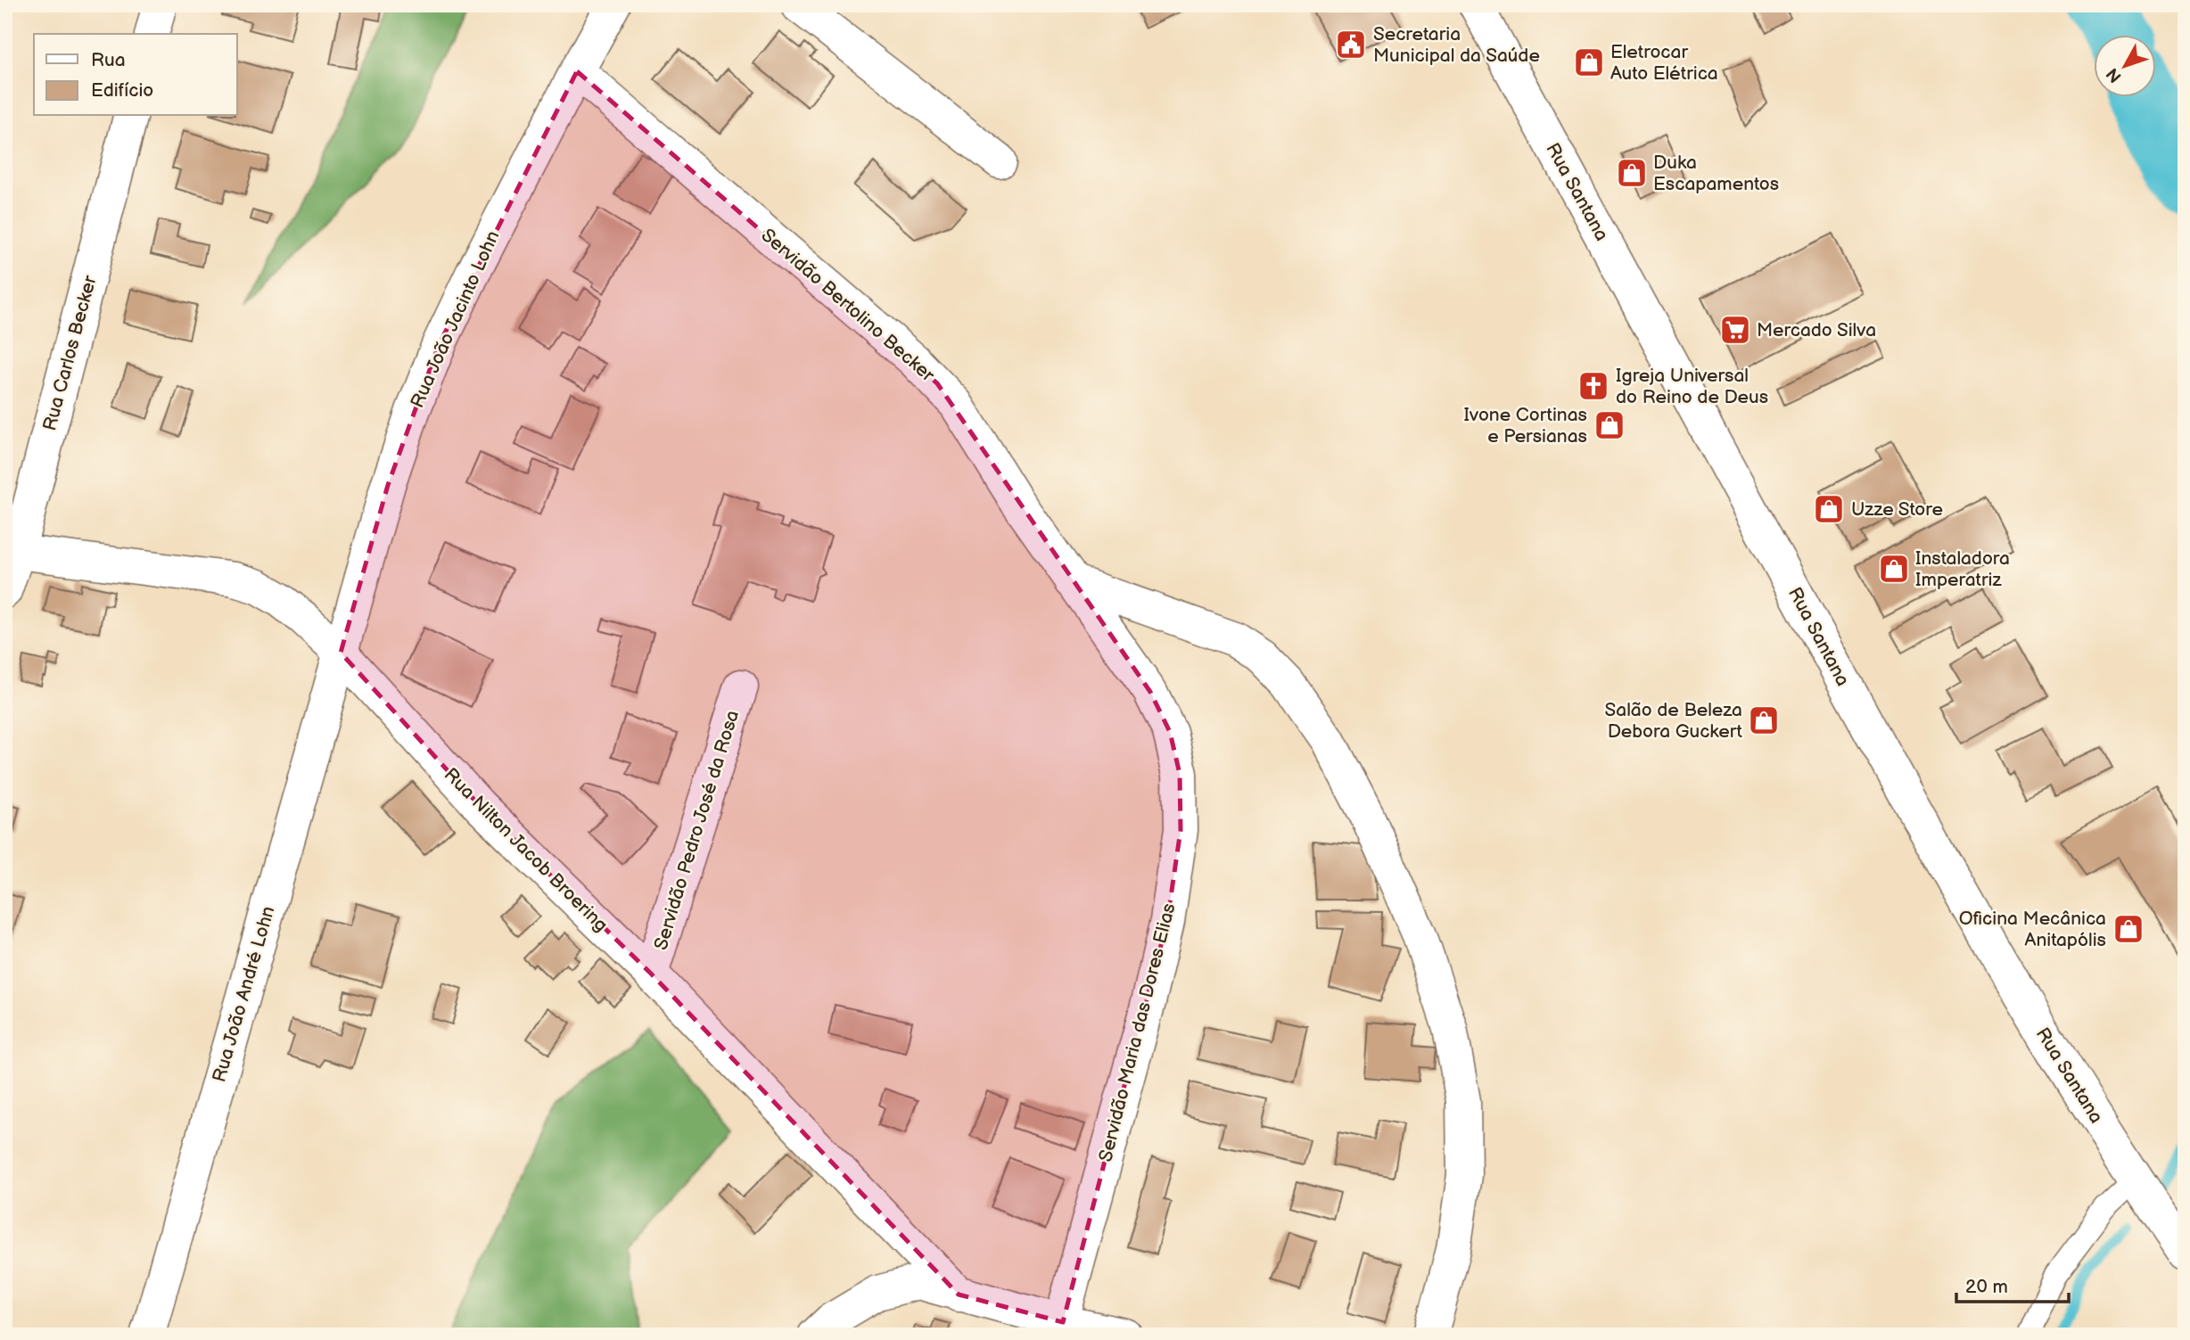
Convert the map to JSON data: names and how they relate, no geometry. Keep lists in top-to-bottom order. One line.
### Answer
{"streets":{"street":["Rua Santana","Servidão Bertolino Becker","Rua João Jacinto Lohn","Rua Carlos Becker","Servidão Pedro José da Rosa","Rua Nilton Jacob Broering","Rua João André Lohn","Servidão Maria das Dores Elias"]},"crossings":[["Servidão Bertolino Becker","Rua João Jacinto Lohn"],["Servidão Bertolino Becker","Servidão Maria das Dores Elias"],["Rua João Jacinto Lohn","Rua Nilton Jacob Broering"],["Rua João Jacinto Lohn","Rua João André Lohn"],["Rua Carlos Becker","Rua Nilton Jacob Broering"],["Servidão Pedro José da Rosa","Rua Nilton Jacob Broering"],["Rua Nilton Jacob Broering","Rua João André Lohn"]],"places":{"public building":["Secretaria Municipal da Saúde"],"shop":["Eletrocar Auto Elétrica","Duka Escapamentos","Ivone Cortinas e Persianas","Uzze Store","Instaladora Imperatriz","Salão de Beleza Debora Guckert","Oficina Mecânica Anitapólis"],"supermarket":["Mercado Silva"],"church":["Igreja Universal do Reino de Deus"]},"legend":["Rua","Edifício"],"scale_bar":"20 m","north":"bottom left"}
